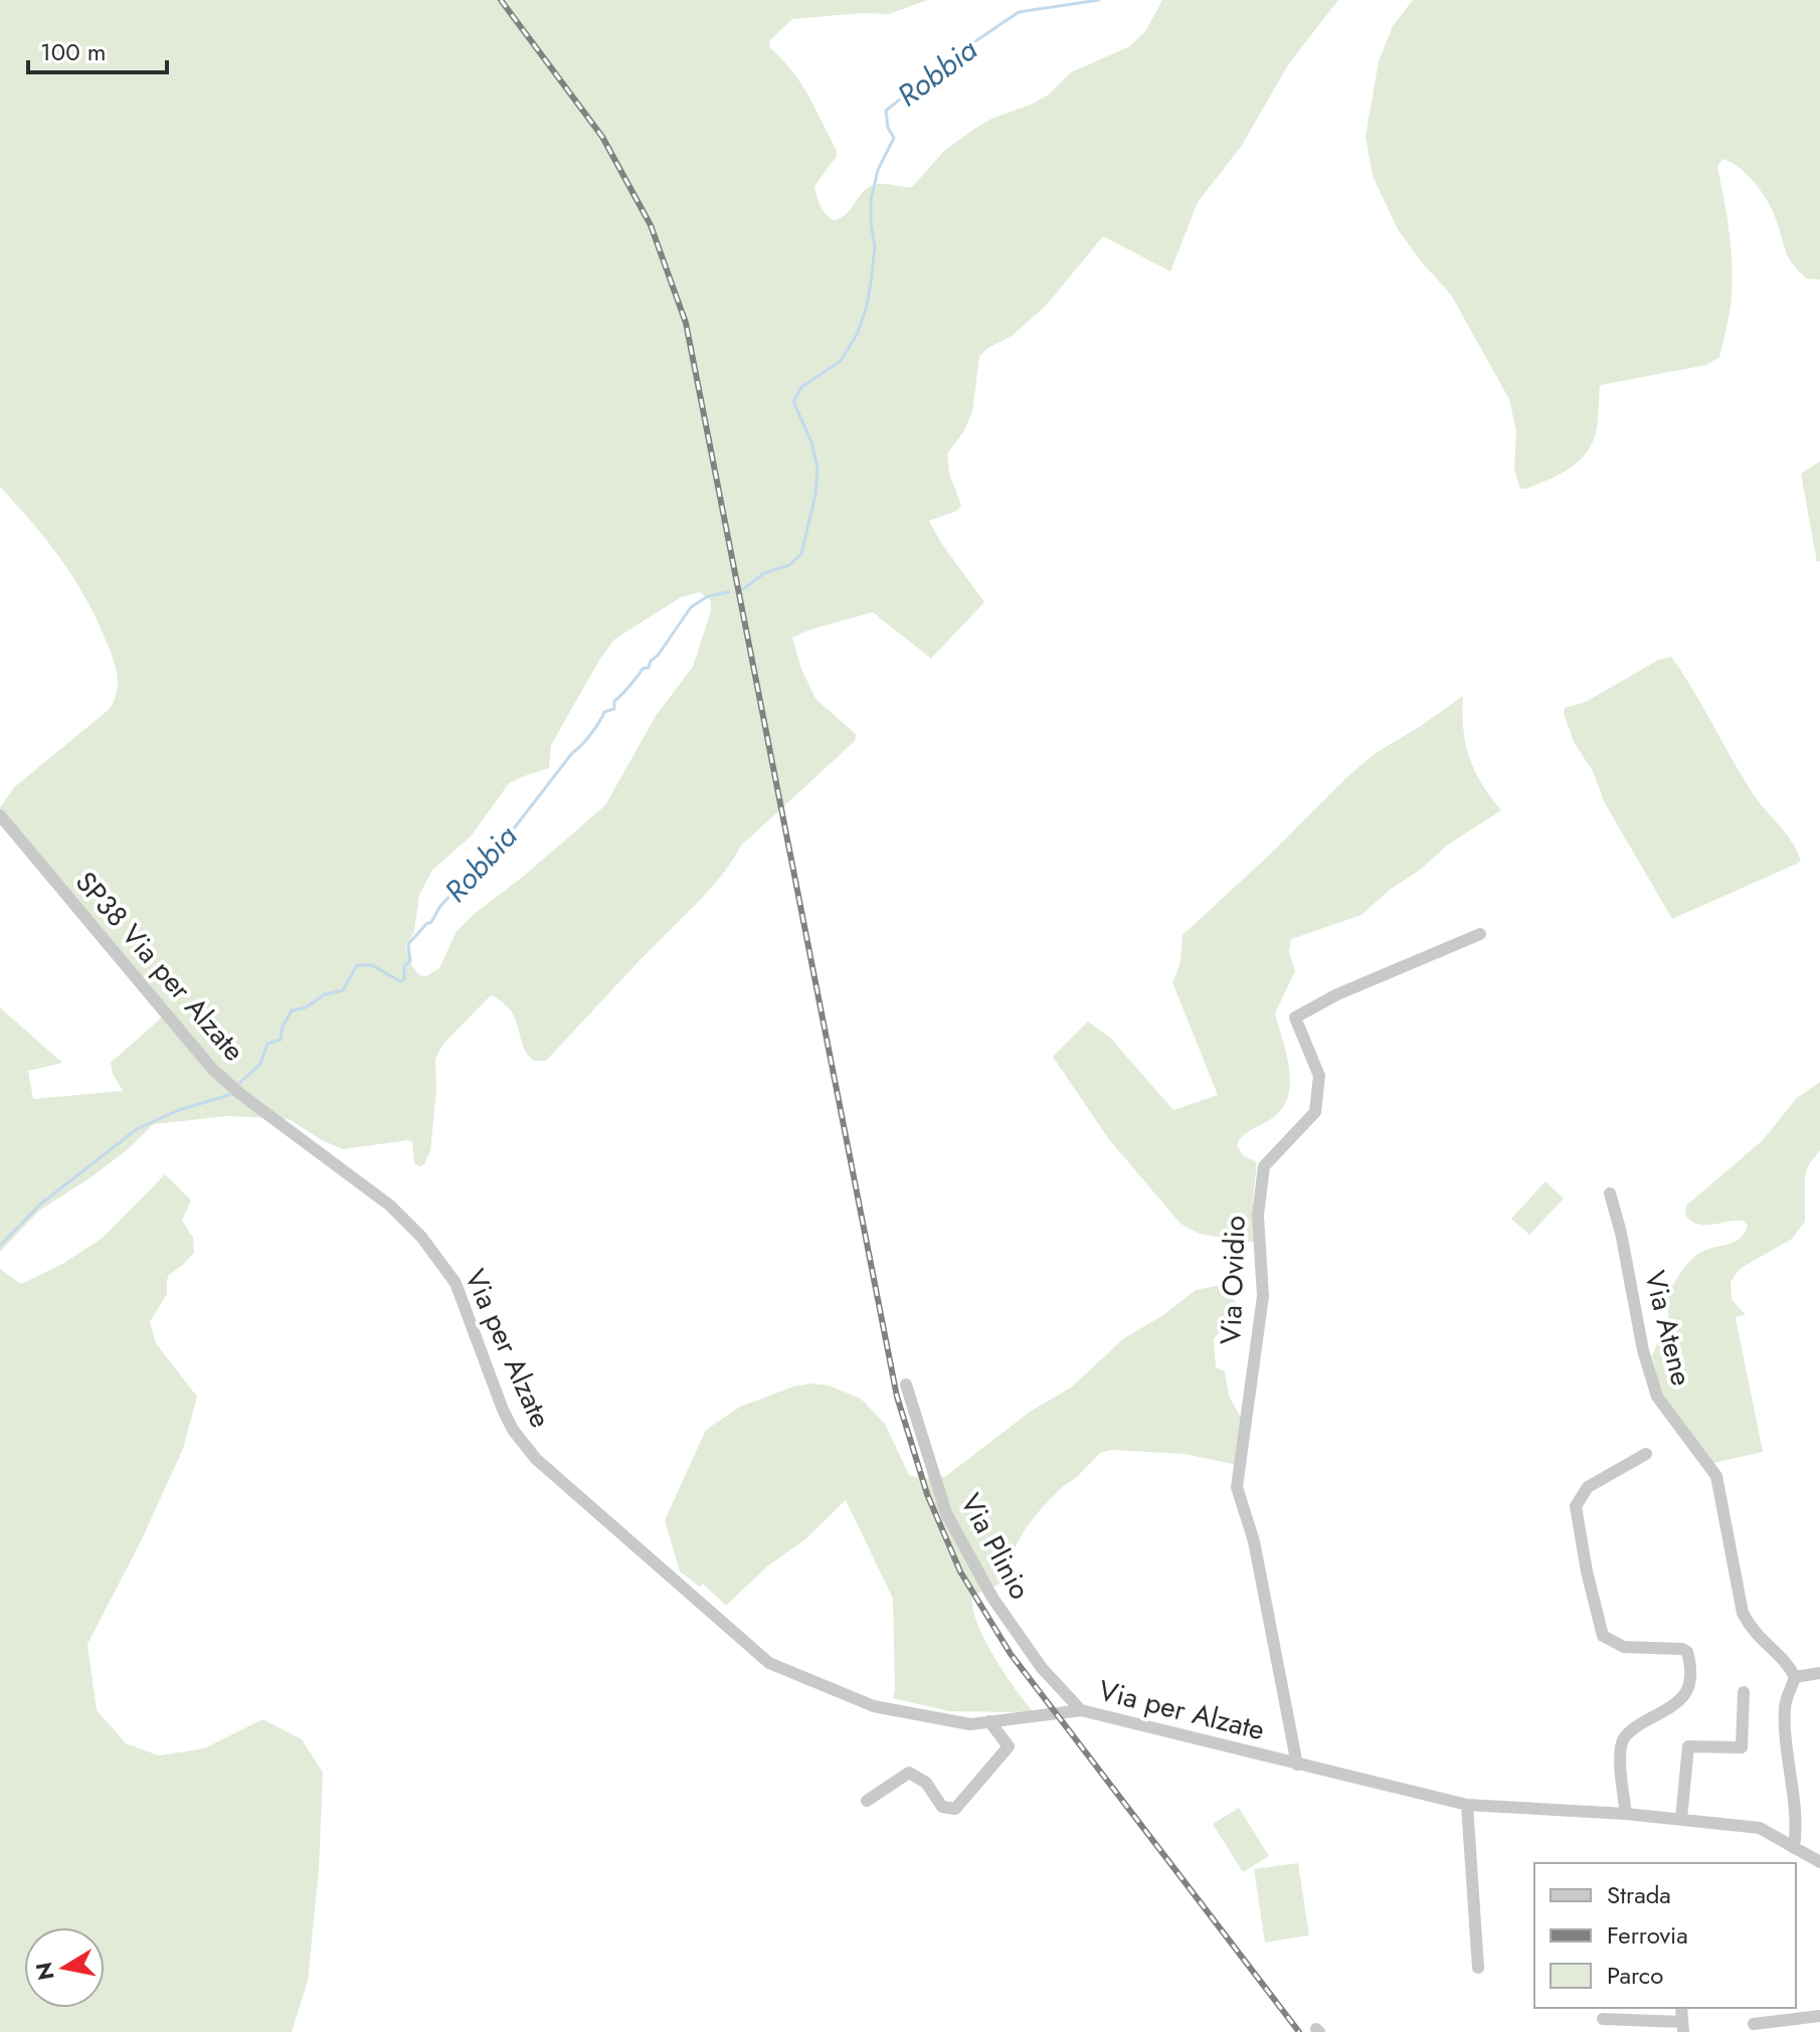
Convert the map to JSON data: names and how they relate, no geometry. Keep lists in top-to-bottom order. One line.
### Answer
{"streets":{"street":["SP38 Via per Alzate","Via Ovidio","Via Atene","Via per Alzate","Via Plinio"]},"crossings":[["SP38 Via per Alzate","Via per Alzate"],["Via Ovidio","Via per Alzate"],["Via per Alzate","Via Plinio"]],"water":["Robbia"],"legend":["Strada","Ferrovia","Parco"],"scale_bar":"100 m","north":"left"}
